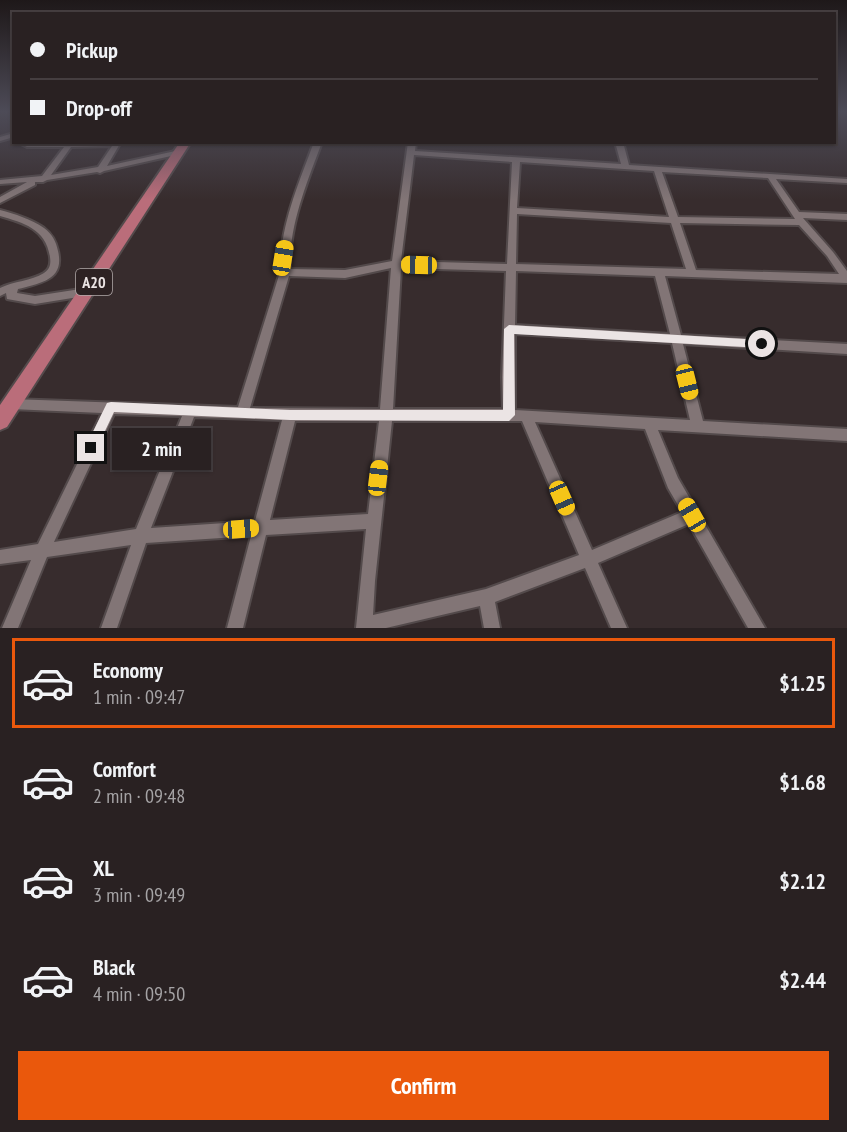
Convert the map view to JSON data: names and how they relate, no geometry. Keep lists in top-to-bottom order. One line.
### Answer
{"streets":{"main road":["A20"]},"page":{"banner":["Pickup","Drop-off"],"bubble":"2 min","list":[{"name":"Economy","note":"1 min · 09:47","value":"$1.25"},{"name":"Comfort","note":"2 min · 09:48","value":"$1.68"},{"name":"XL","note":"3 min · 09:49","value":"$2.12"},{"name":"Black","note":"4 min · 09:50","value":"$2.44"}],"buttons":"Confirm"}}
